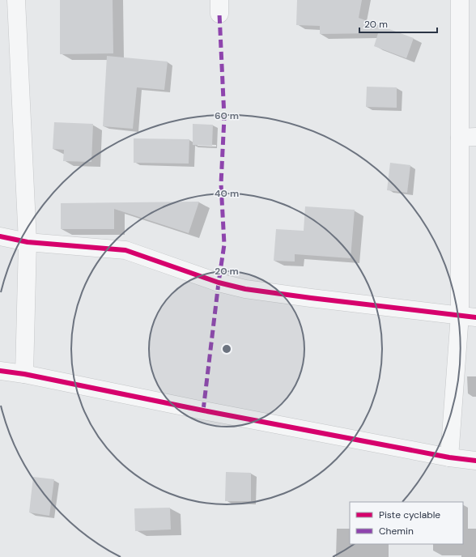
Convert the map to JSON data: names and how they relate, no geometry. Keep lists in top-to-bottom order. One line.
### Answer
{"legend":["Piste cyclable","Chemin"],"scale_bar":"20 m","rings":["60 m","40 m","20 m"]}
